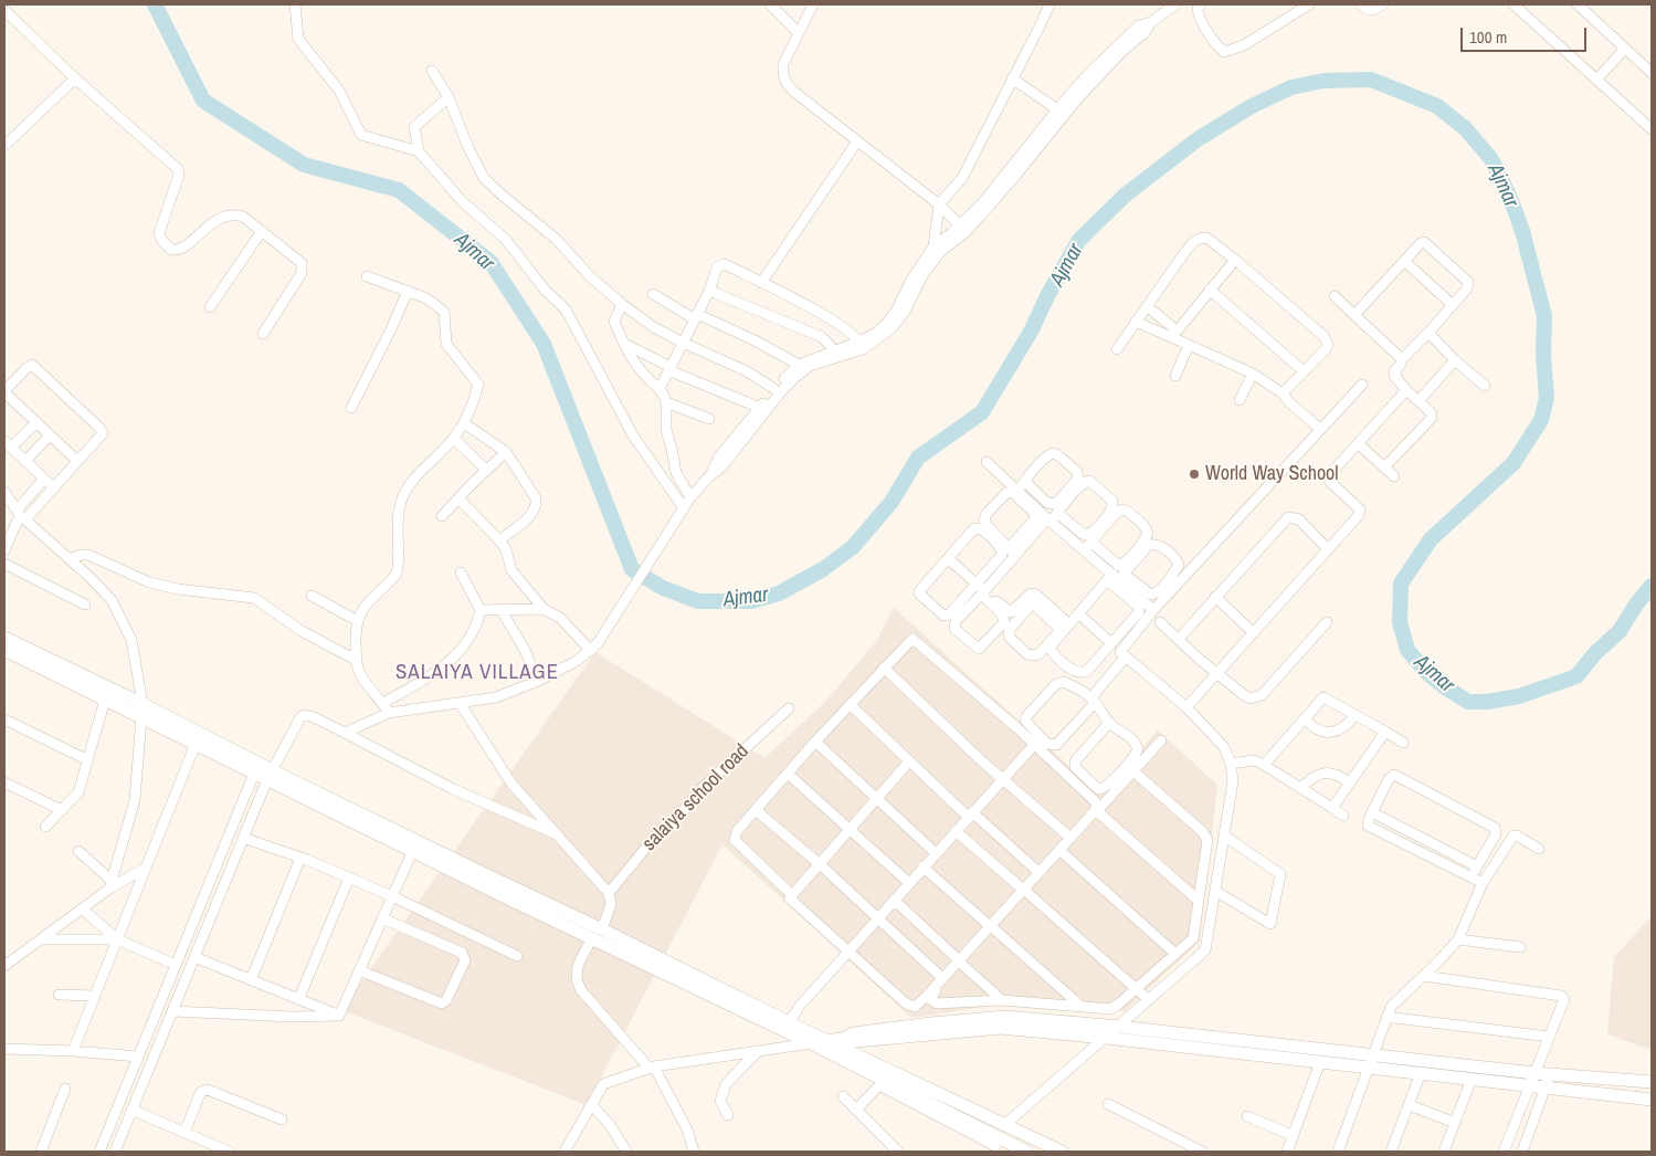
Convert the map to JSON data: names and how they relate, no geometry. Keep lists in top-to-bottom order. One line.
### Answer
{"streets":{"street":["salaiya school road"]},"districts":["SALAIYA VILLAGE"],"water":["Ajmar"],"places":["World Way School"],"scale_bar":"100 m"}
